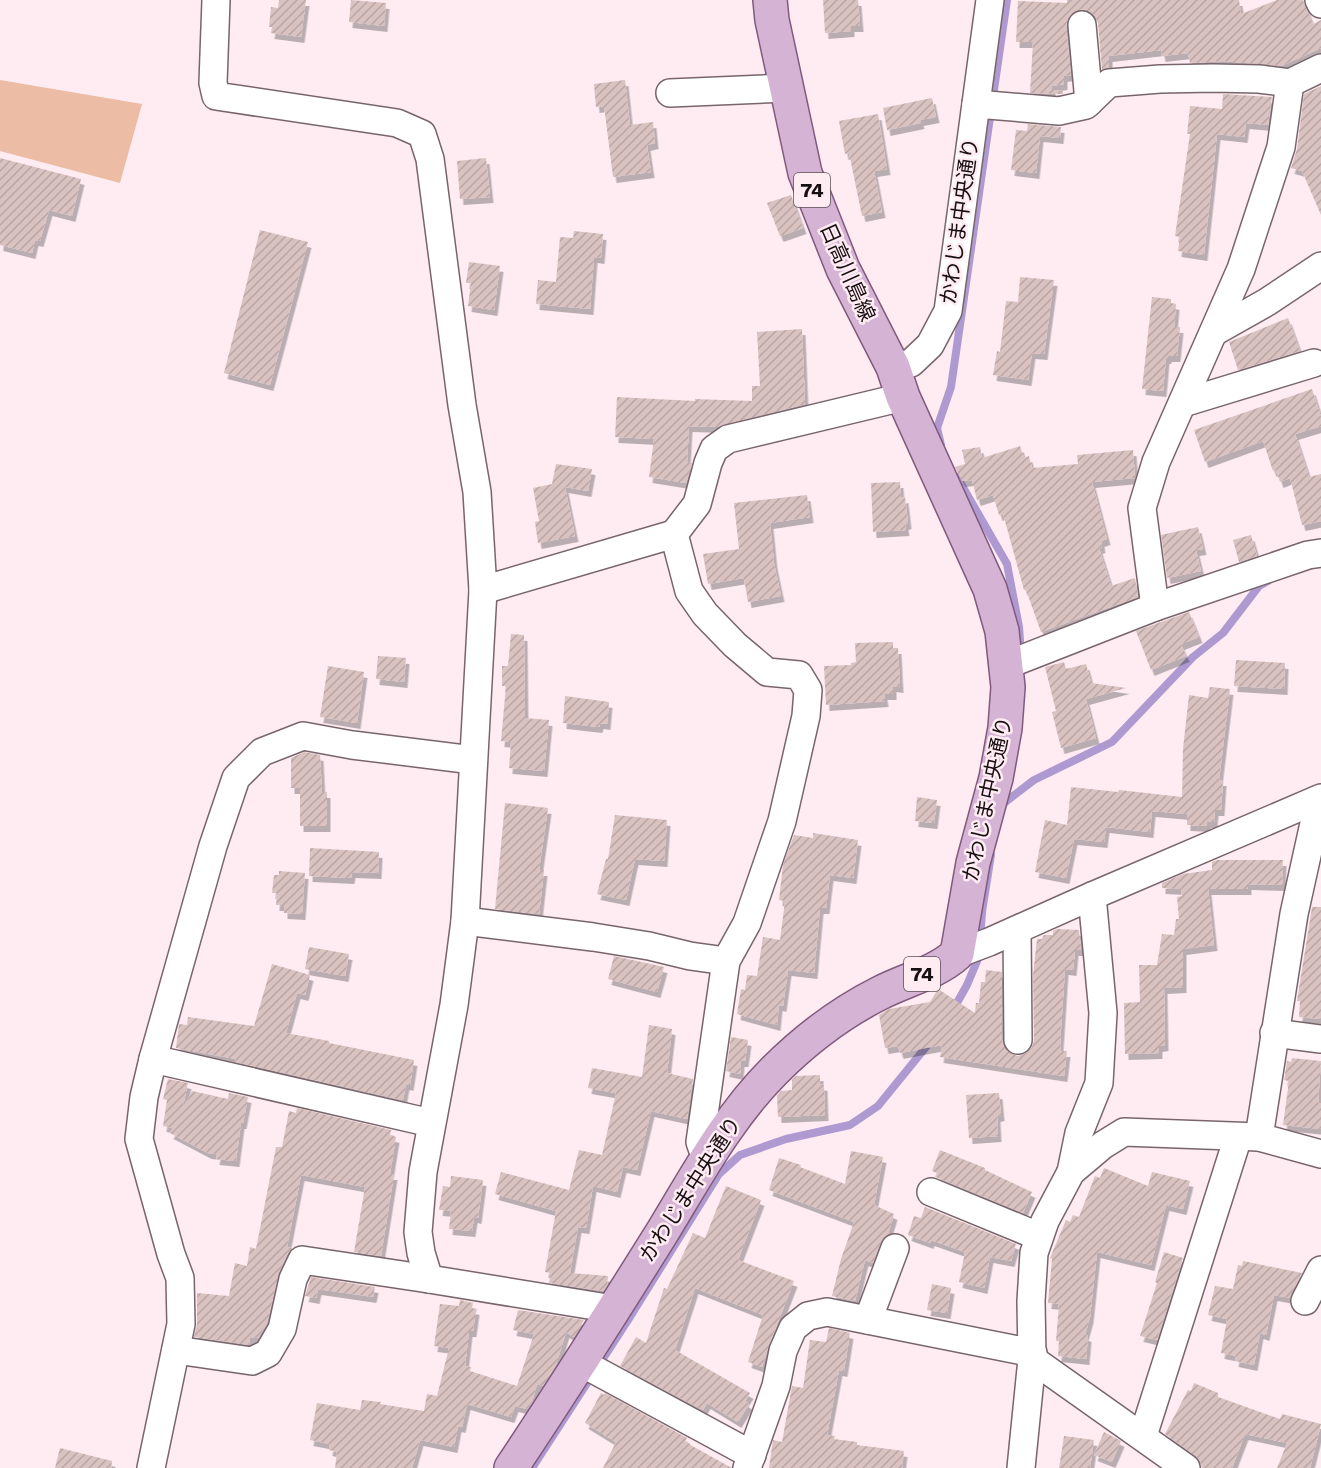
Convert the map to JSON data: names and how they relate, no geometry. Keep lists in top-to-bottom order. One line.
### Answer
{"streets":{"main road":["74","かわじま中央通り","日高川島線"]},"crossings":[["かわじま中央通り","日高川島線"]]}
